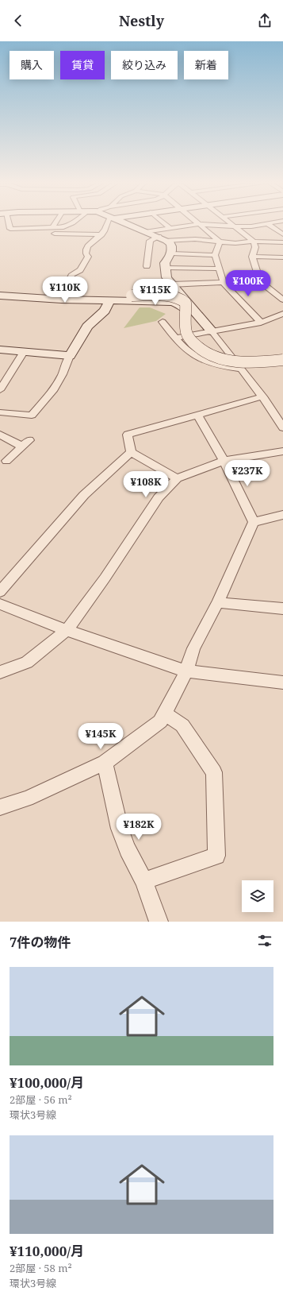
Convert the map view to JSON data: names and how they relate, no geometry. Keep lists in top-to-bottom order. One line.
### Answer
{"page":{"header":"Nestly","chip":["購入","賃貸","絞り込み","新着"],"price":["¥100K","¥110K","¥115K","¥237K","¥108K","¥145K","¥182K"],"heading":"7件の物件","list":[{"name":"¥100,000/月","note":"2部屋 · 56 m² · 環状3号線"},{"name":"¥110,000/月","note":"2部屋 · 58 m² · 環状3号線"}]}}
